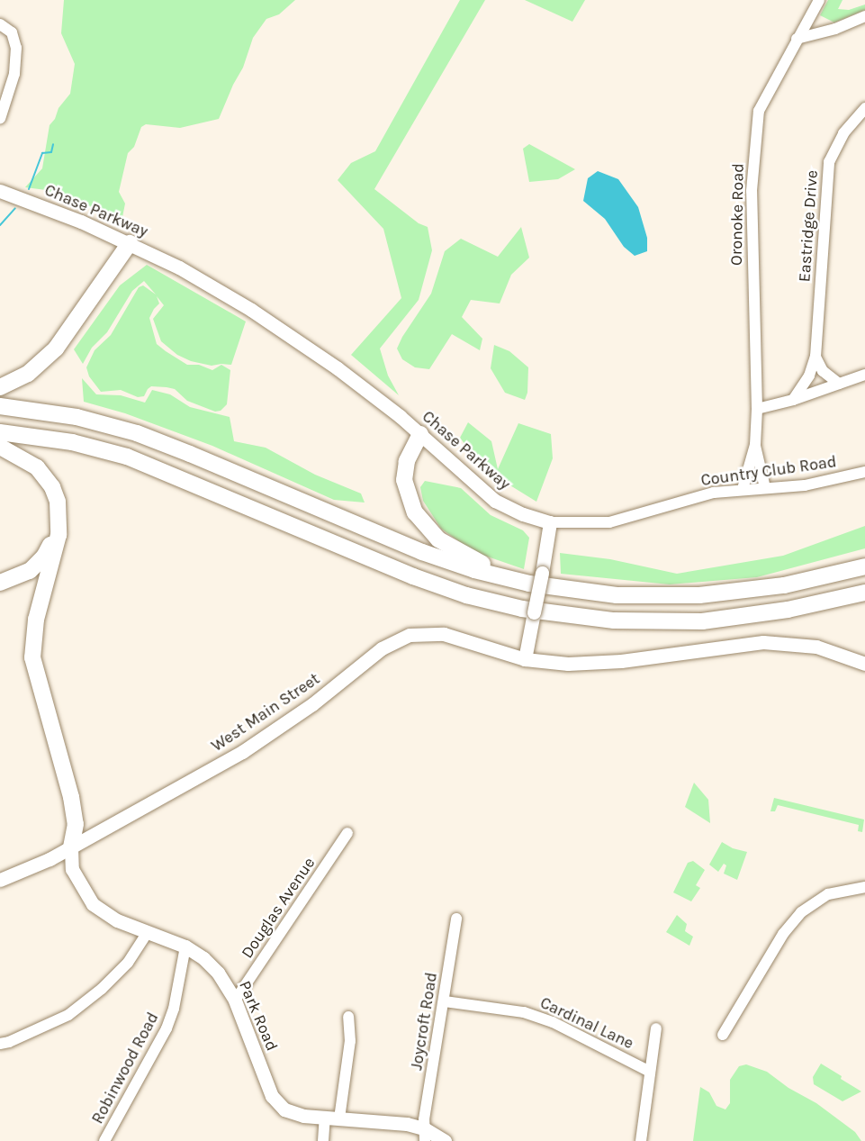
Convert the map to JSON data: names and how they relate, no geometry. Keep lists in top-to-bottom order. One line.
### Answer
{"streets":{"main road":["Chase Parkway","West Main Street","Park Road"],"street":["Oronoke Road","Eastridge Drive","Country Club Road","Douglas Avenue","Joycroft Road","Cardinal Lane","Robinwood Road"]},"crossings":[["Chase Parkway","Country Club Road"],["Oronoke Road","Country Club Road"],["West Main Street","Park Road"],["Douglas Avenue","Park Road"],["Park Road","Joycroft Road"],["Park Road","Robinwood Road"],["Joycroft Road","Cardinal Lane"]]}
